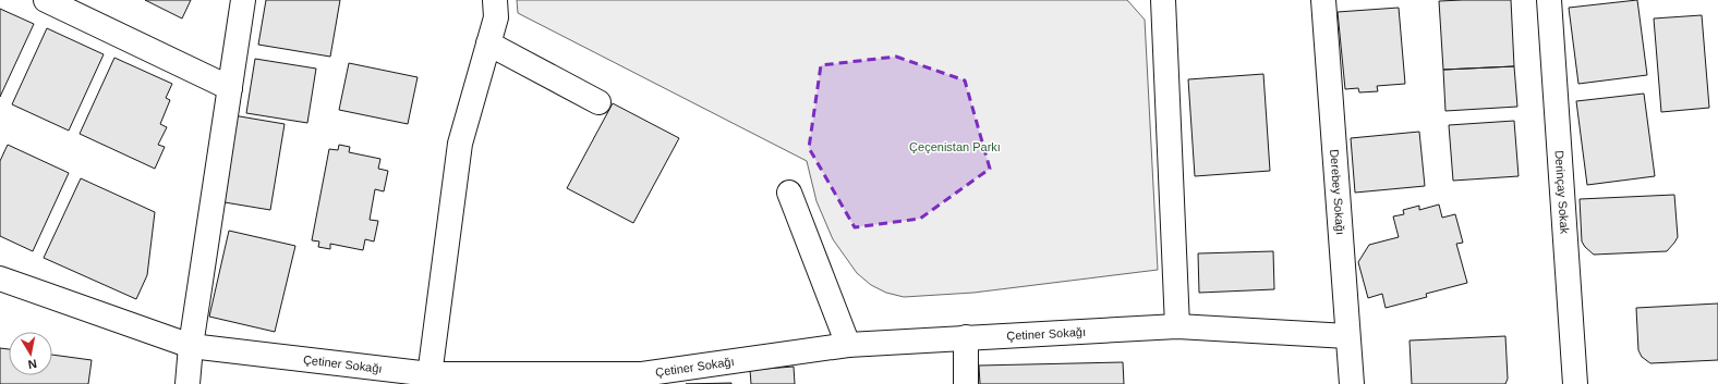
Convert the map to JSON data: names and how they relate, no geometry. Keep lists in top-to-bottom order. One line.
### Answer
{"streets":{"street":["Derebey Sokağı","Derinçay Sokak","Çetiner Sokağı"]},"crossings":[["Derebey Sokağı","Çetiner Sokağı"]],"parks":["Çeçenistan Parkı"],"north":"bottom"}
